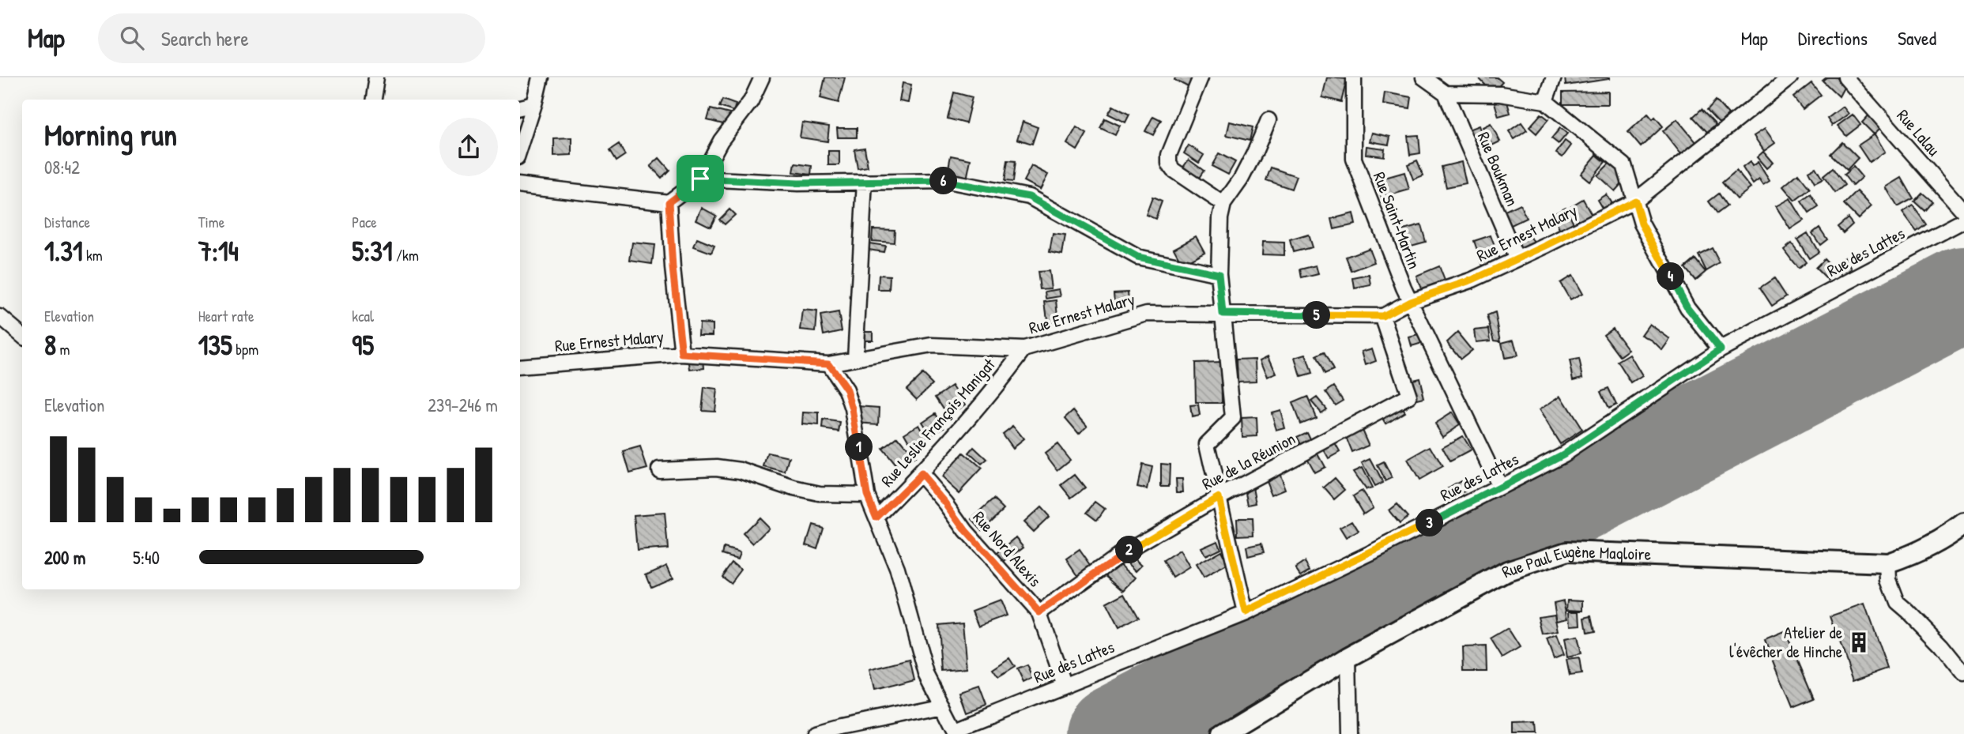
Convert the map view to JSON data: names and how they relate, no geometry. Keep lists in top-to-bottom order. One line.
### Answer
{"streets":{"main road":["Rue Paul Eugène Magloire"],"street":["Rue Lalau","Rue Boukman","Rue Saint-Martin","Rue Ernest Malary","Rue des Lattes","Rue Leslie François Manigat","Rue de la Réunion","Rue Nord Alexis"]},"crossings":[["Rue Boukman","Rue Ernest Malary"],["Rue Saint-Martin","Rue Ernest Malary"],["Rue Saint-Martin","Rue des Lattes"],["Rue Ernest Malary","Rue Leslie François Manigat"],["Rue Ernest Malary","Rue de la Réunion"],["Rue des Lattes","Rue Nord Alexis"],["Rue Leslie François Manigat","Rue Nord Alexis"],["Rue de la Réunion","Rue Nord Alexis"]],"places":{"building":["Atelier de l'évêcher de Hinche"]},"page":{"header":"Map","search":"Search here","nav":["Map","Directions","Saved"],"heading":["Morning run","08:42"],"pins":["6","4","5","1","3","2"],"stats":[["Distance","1.31 km"],["Time","7:14"],["Pace","5:31 /km"],["Elevation","8 m"],["Heart rate","135 bpm"],["kcal","95"]],"chart":["Elevation","239–246 m"],"list":[{"name":"200 m","note":"5:40"}]}}
